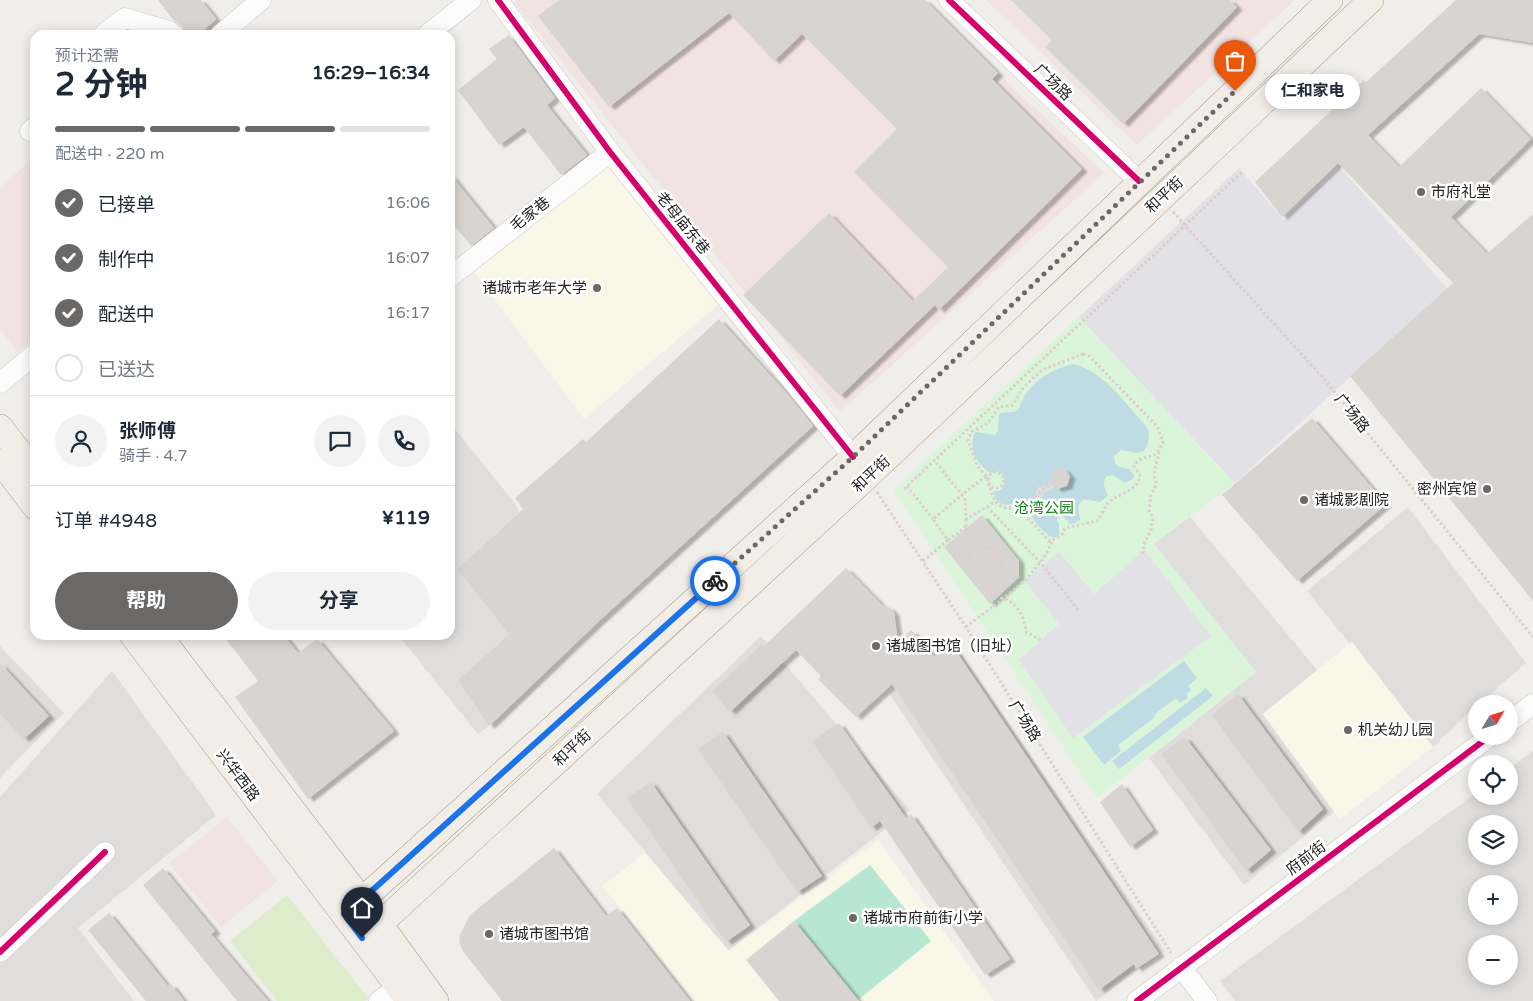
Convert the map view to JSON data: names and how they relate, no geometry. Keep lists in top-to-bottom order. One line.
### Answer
{"streets":{"main road":["和平街","兴华西路"],"street":["广场路","毛家巷","老母庙东巷","府前街"]},"crossings":[["广场路","和平街"],["广场路","府前街"],["和平街","老母庙东巷"],["和平街","兴华西路"],["毛家巷","老母庙东巷"]],"parks":["沧湾公园"],"places":["仁和家电","市府礼堂","诸城市老年大学","密州宾馆","诸城影剧院","诸城图书馆（旧址）","机关幼儿园","诸城市府前街小学","诸城市图书馆"],"north":"top right","page":{"heading":["2 分钟","预计还需","16:29–16:34"],"panel":["张师傅","骑手 · 4.7","订单 #4948","¥119"],"bubble":"仁和家电","bar":"配送中 · 220 m","list":[["已接单","16:06"],["制作中","16:07"],["配送中","16:17"],"已送达"],"buttons":["帮助","分享"],"map_buttons":["+","−"]}}
